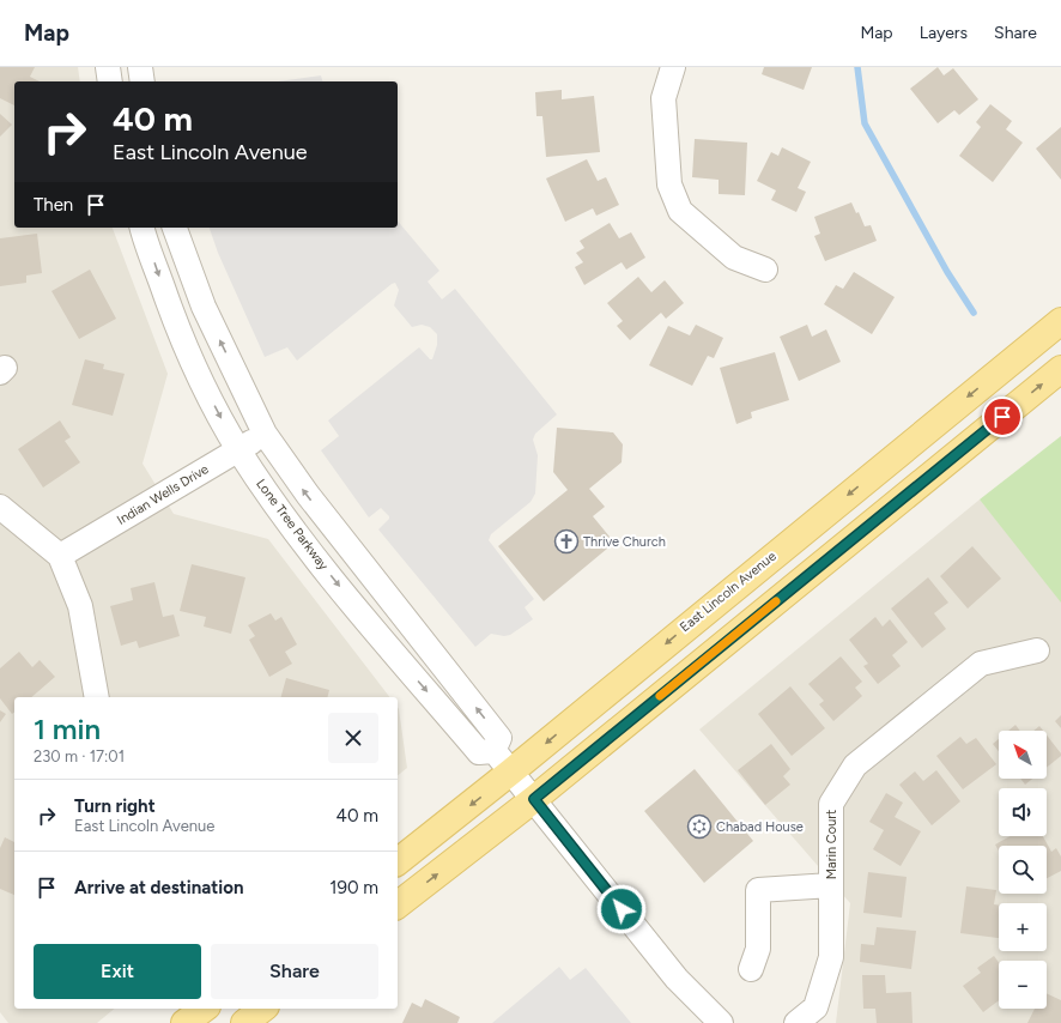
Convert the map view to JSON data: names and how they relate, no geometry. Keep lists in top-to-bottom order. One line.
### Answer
{"streets":{"main road":["East Lincoln Avenue"],"street":["Indian Wells Drive","Lone Tree Parkway","Marin Court"]},"crossings":[["Indian Wells Drive","Lone Tree Parkway"]],"places":{"church":["Thrive Church"],"synagogue":["Chabad House"]},"north":"top left","page":{"header":"Map","nav":["Map","Layers","Share"],"turn":["40 m","East Lincoln Avenue"],"then":"Then","heading":["1 min","230 m · 17:01"],"map_buttons":["+","−"],"list":[{"name":"Turn right","note":"East Lincoln Avenue","value":"40 m"},{"name":"Arrive at destination","value":"190 m"}],"buttons":["Exit","Share"]}}
